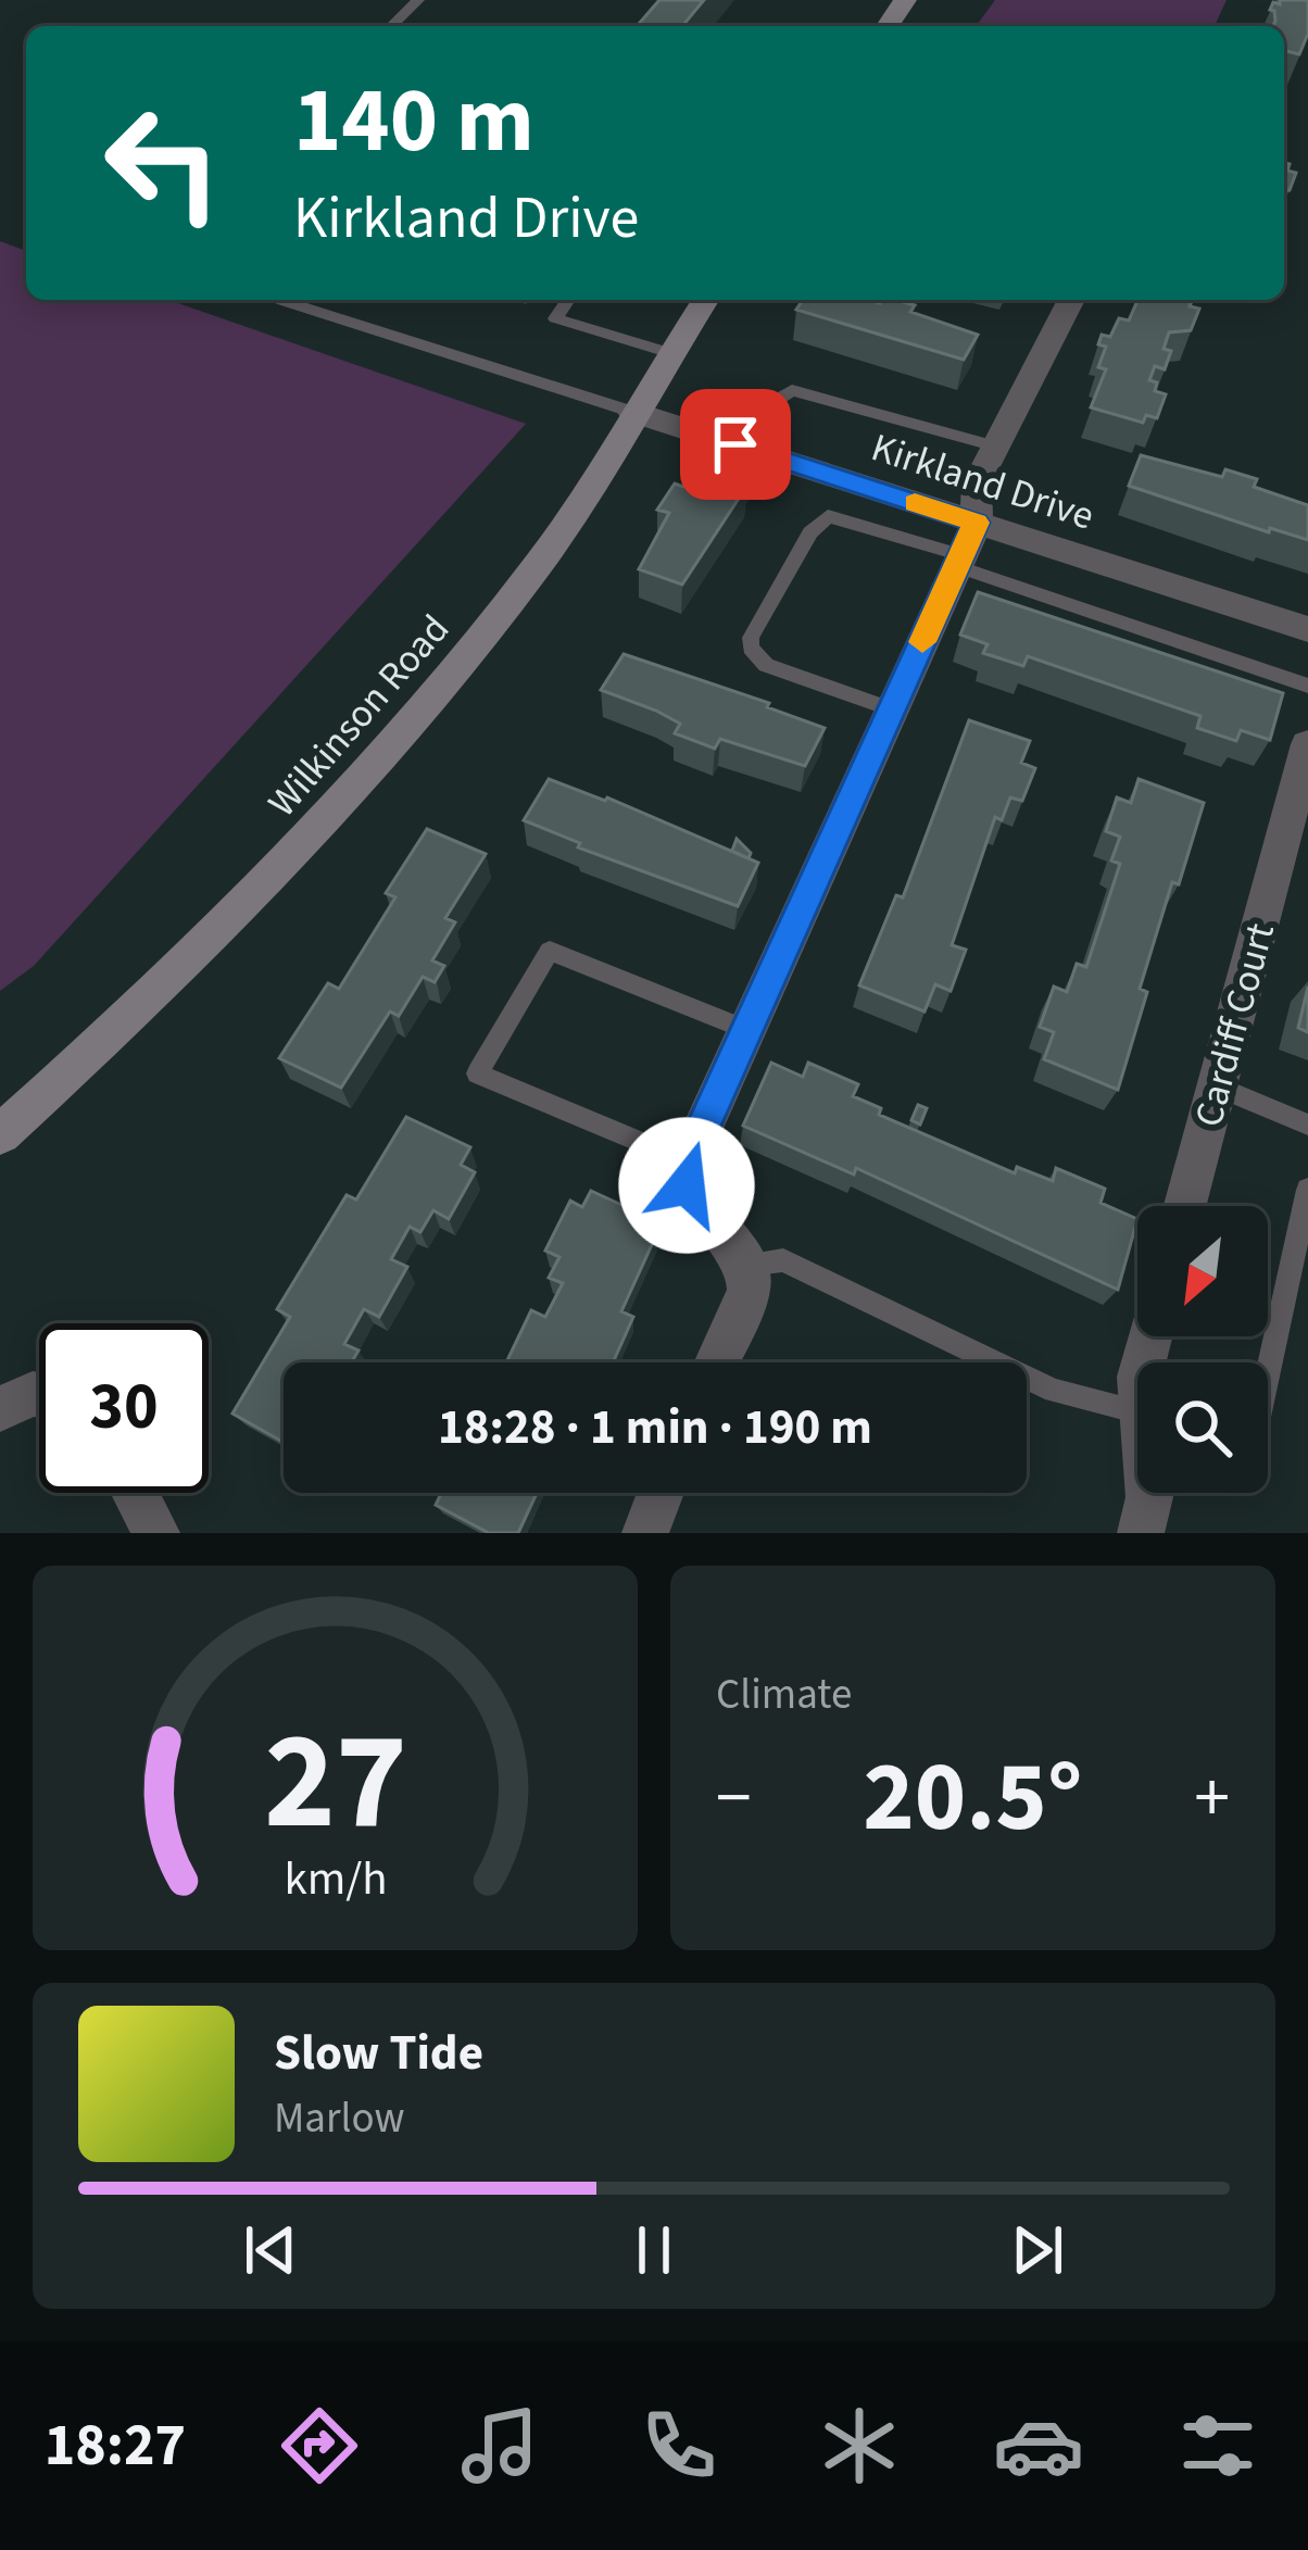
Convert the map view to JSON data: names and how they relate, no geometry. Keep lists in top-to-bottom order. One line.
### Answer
{"streets":{"main road":["Wilkinson Road"],"street":["Kirkland Drive","Cardiff Court"]},"crossings":[["Kirkland Drive","Wilkinson Road"]],"north":"bottom left","page":{"turn":["140 m","Kirkland Drive"],"limit":"30","trip":"18:28 · 1 min · 190 m","tile":"Climate","heat":["−","20.5°","+"],"song":["Slow Tide","Marlow"],"tabs":"18:27","gauge":["27","km/h"]}}
